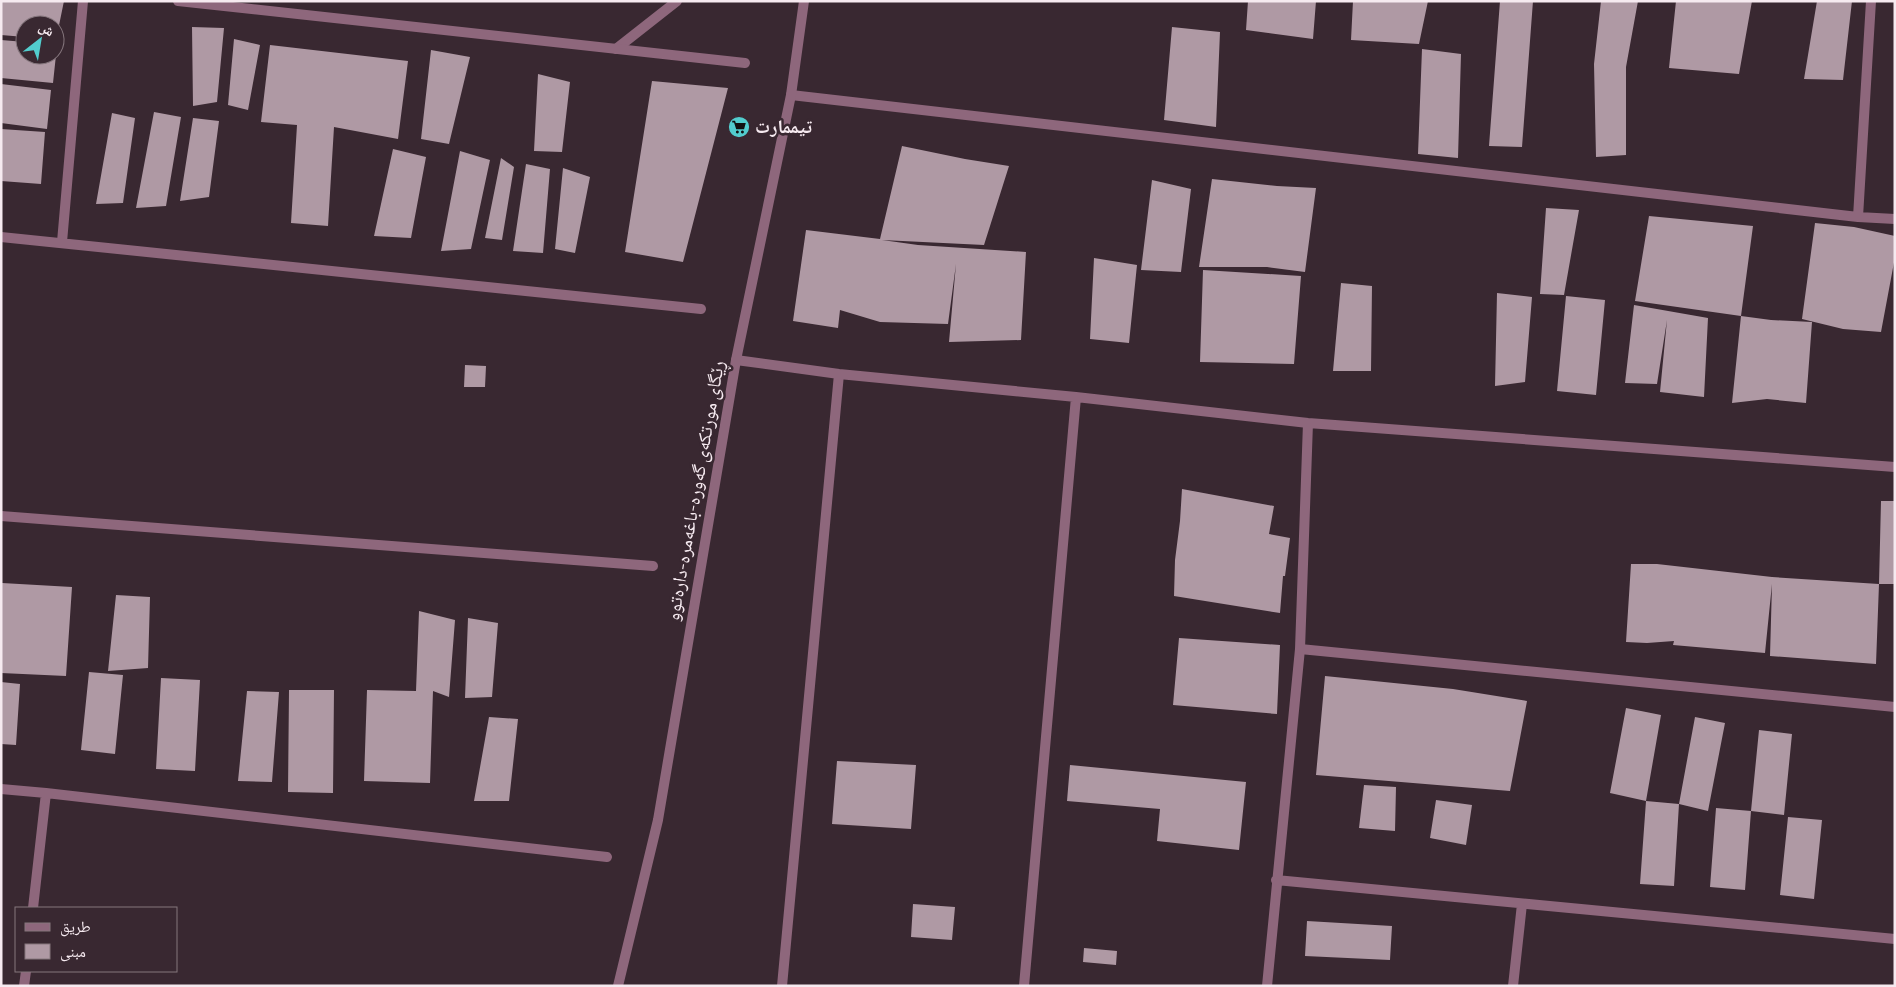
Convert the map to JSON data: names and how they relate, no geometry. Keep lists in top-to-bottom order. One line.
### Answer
{"streets":{"street":["ڕێگای مورتکەی گەورە-باغەمرە-دارەتوو"]},"places":{"supermarket":["تیممارت"]},"legend":["طريق","مبنى"],"north":"top right"}
